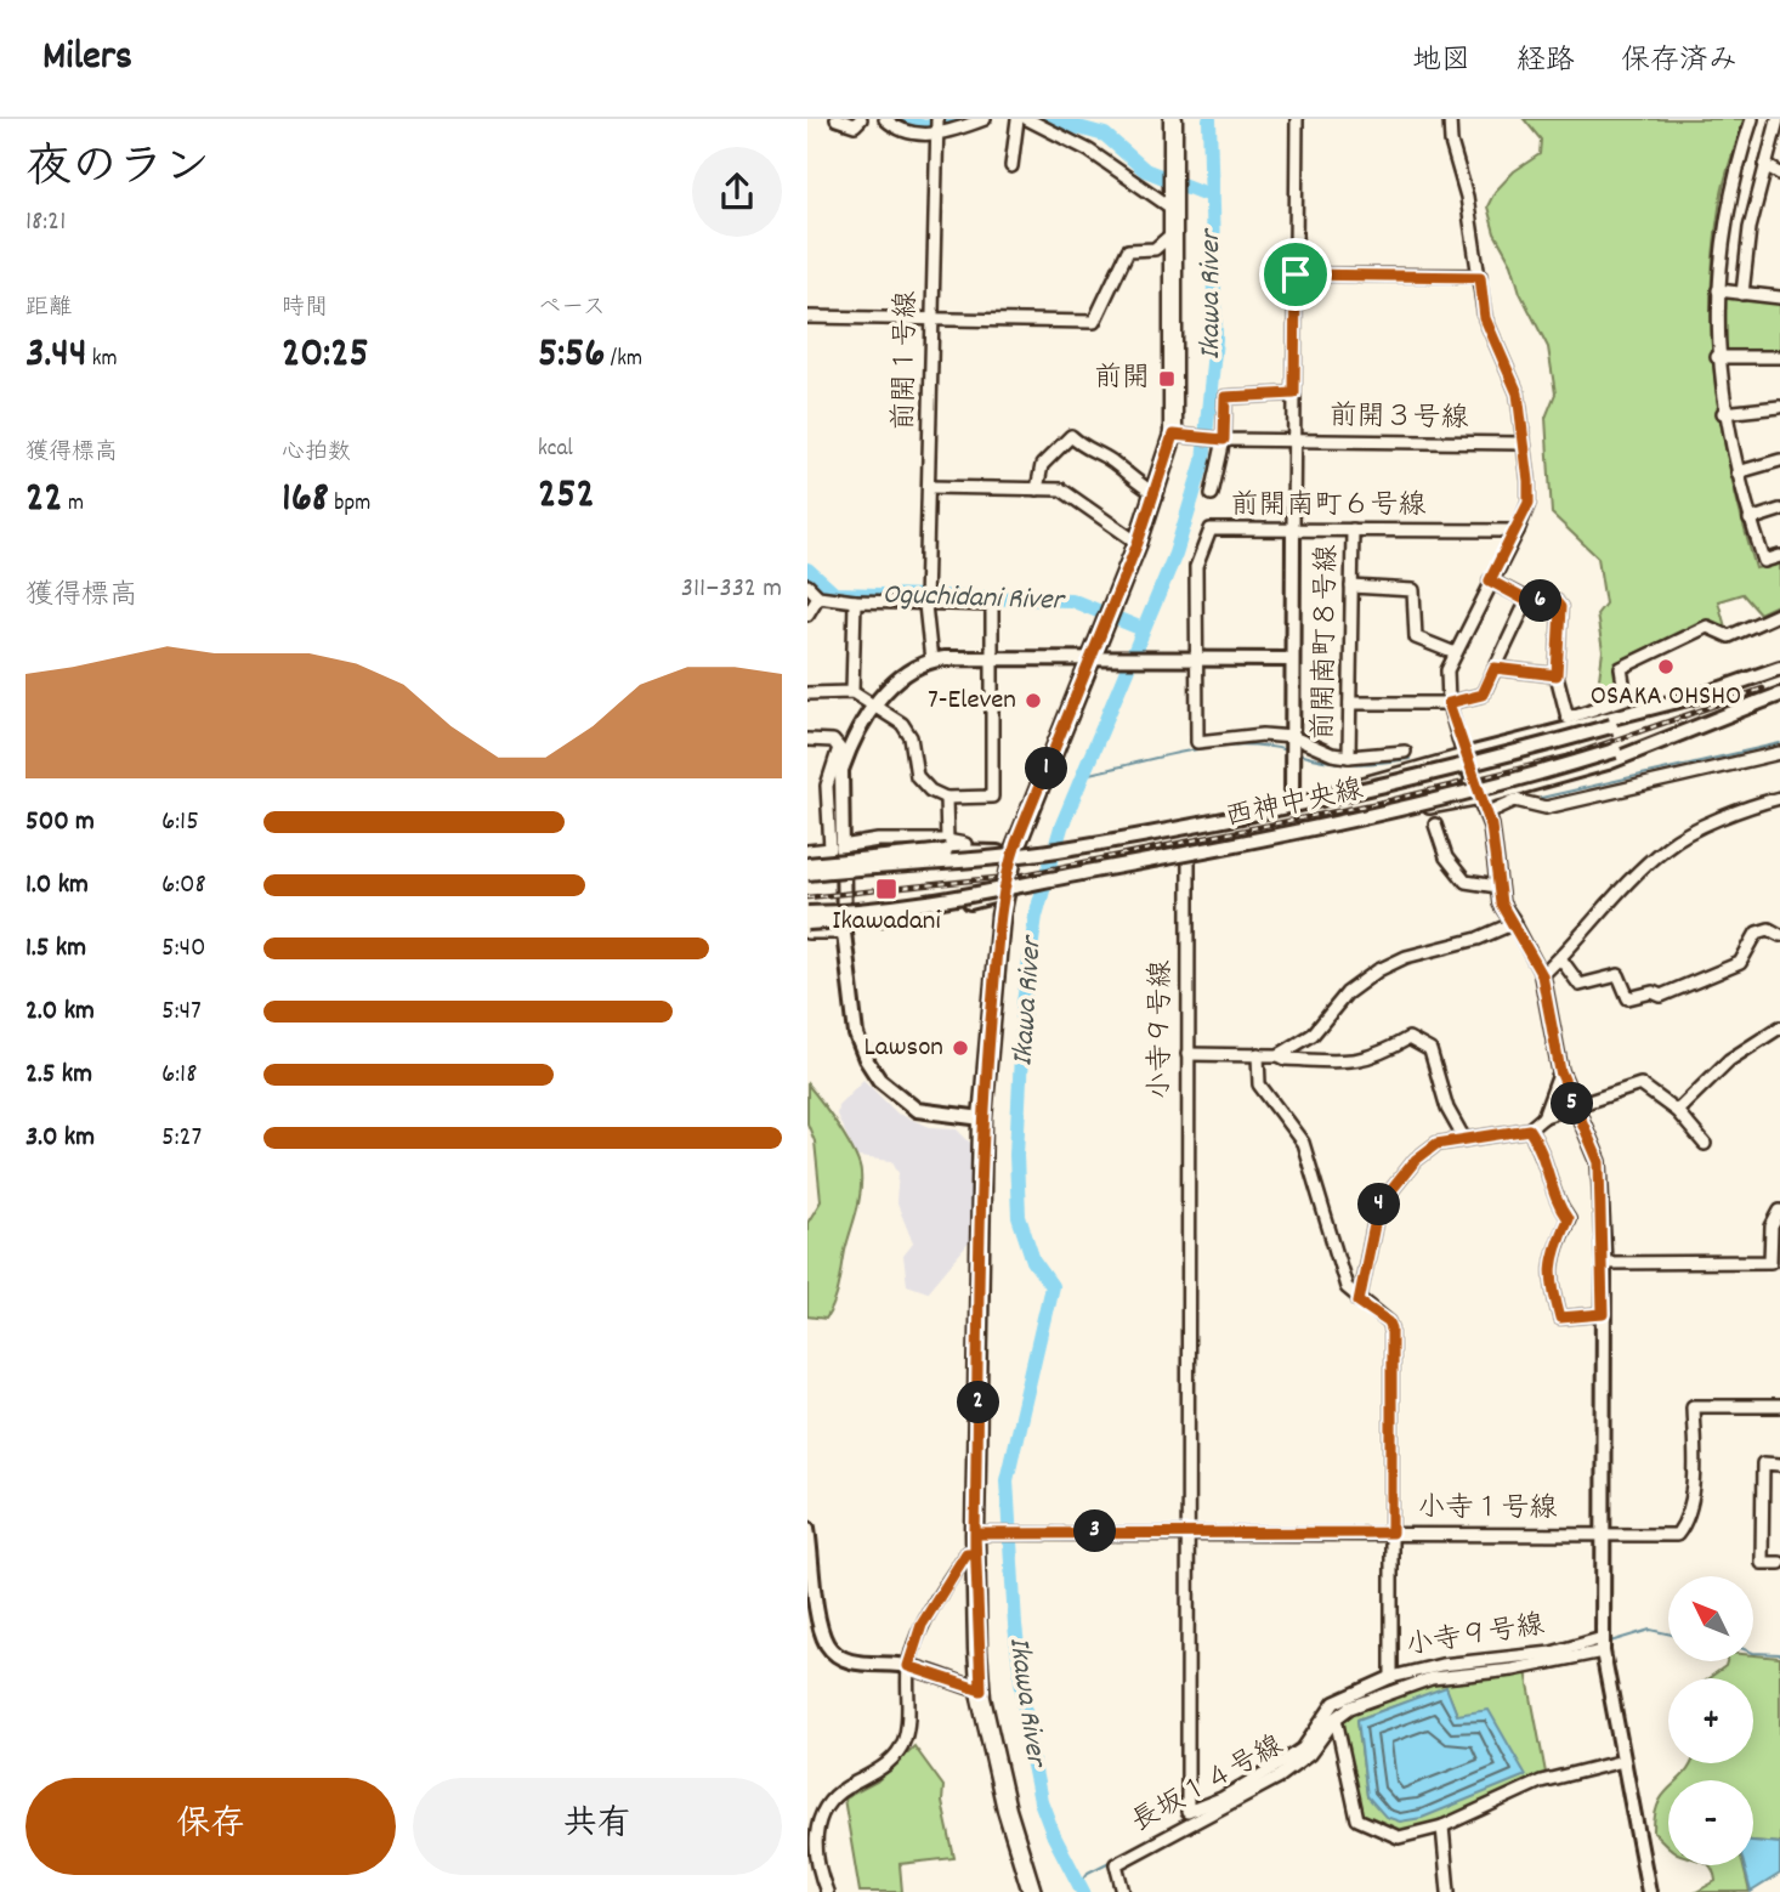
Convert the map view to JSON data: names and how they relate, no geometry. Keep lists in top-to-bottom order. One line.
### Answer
{"streets":{"street":["前開１号線","前開３号線","前開南町６号線","前開南町８号線","西神中央線","小寺９号線","小寺１号線","長坂１４号線"]},"crossings":[["前開南町６号線","前開南町８号線"],["西神中央線","小寺９号線"],["小寺９号線","小寺１号線"],["小寺９号線","長坂１４号線"]],"water":["Ikawa River","Oguchidani River"],"places":{"transit":["前開","Ikawadani"],"other":["OSAKA OHSHO","7-Eleven","Lawson"]},"north":"top left","page":{"header":"Milers","nav":["地図","経路","保存済み"],"heading":["夜のラン","18:21"],"stats":[["距離","3.44 km"],["時間","20:25"],["ペース","5:56 /km"],["獲得標高","22 m"],["心拍数","168 bpm"],["kcal","252"]],"chart":["獲得標高","311–332 m"],"pins":["6","1","5","4","2","3"],"list":[{"name":"500 m","note":"6:15"},{"name":"1.0 km","note":"6:08"},{"name":"1.5 km","note":"5:40"},{"name":"2.0 km","note":"5:47"},{"name":"2.5 km","note":"6:18"},{"name":"3.0 km","note":"5:27"}],"map_buttons":["+","−"],"buttons":["保存","共有"]}}
